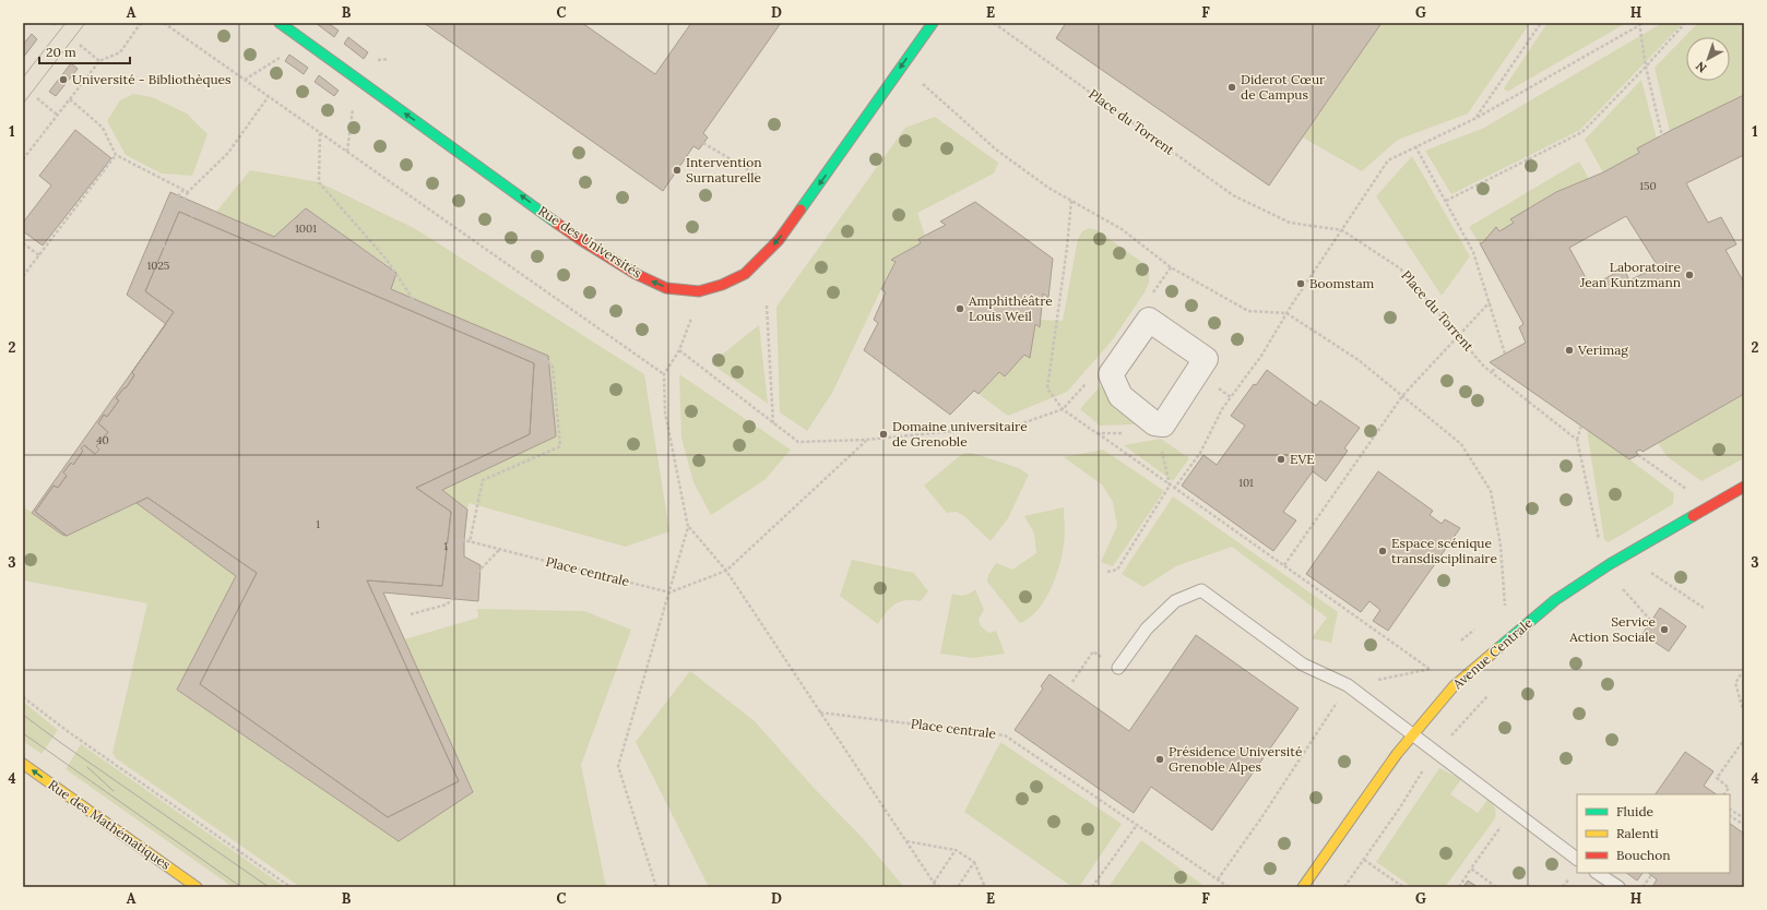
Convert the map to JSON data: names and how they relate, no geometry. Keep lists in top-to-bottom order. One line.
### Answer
{"streets":{"street":["Rue des Universités","Avenue Centrale","Rue des Mathématiques"],"path":["Place du Torrent","Place centrale"]},"one_way":["Rue des Mathématiques"],"places":["Université - Bibliothèques","Diderot Cœur de Campus","Intervention Surnaturelle","Laboratoire Jean Kuntzmann","Boomstam","Amphithéâtre Louis Weil","Verimag","Domaine universitaire de Grenoble","EVE","Espace scénique transdisciplinaire","Service Action Sociale","Présidence Université Grenoble Alpes"],"house_numbers":["150","1001","1025","40","101","1","1"],"legend":["Fluide","Ralenti","Bouchon"],"scale_bar":"20 m","north":"bottom left","grid":{"columns":["A","B","C","D","E","F","G","H"],"rows":["1","2","3","4"]}}
